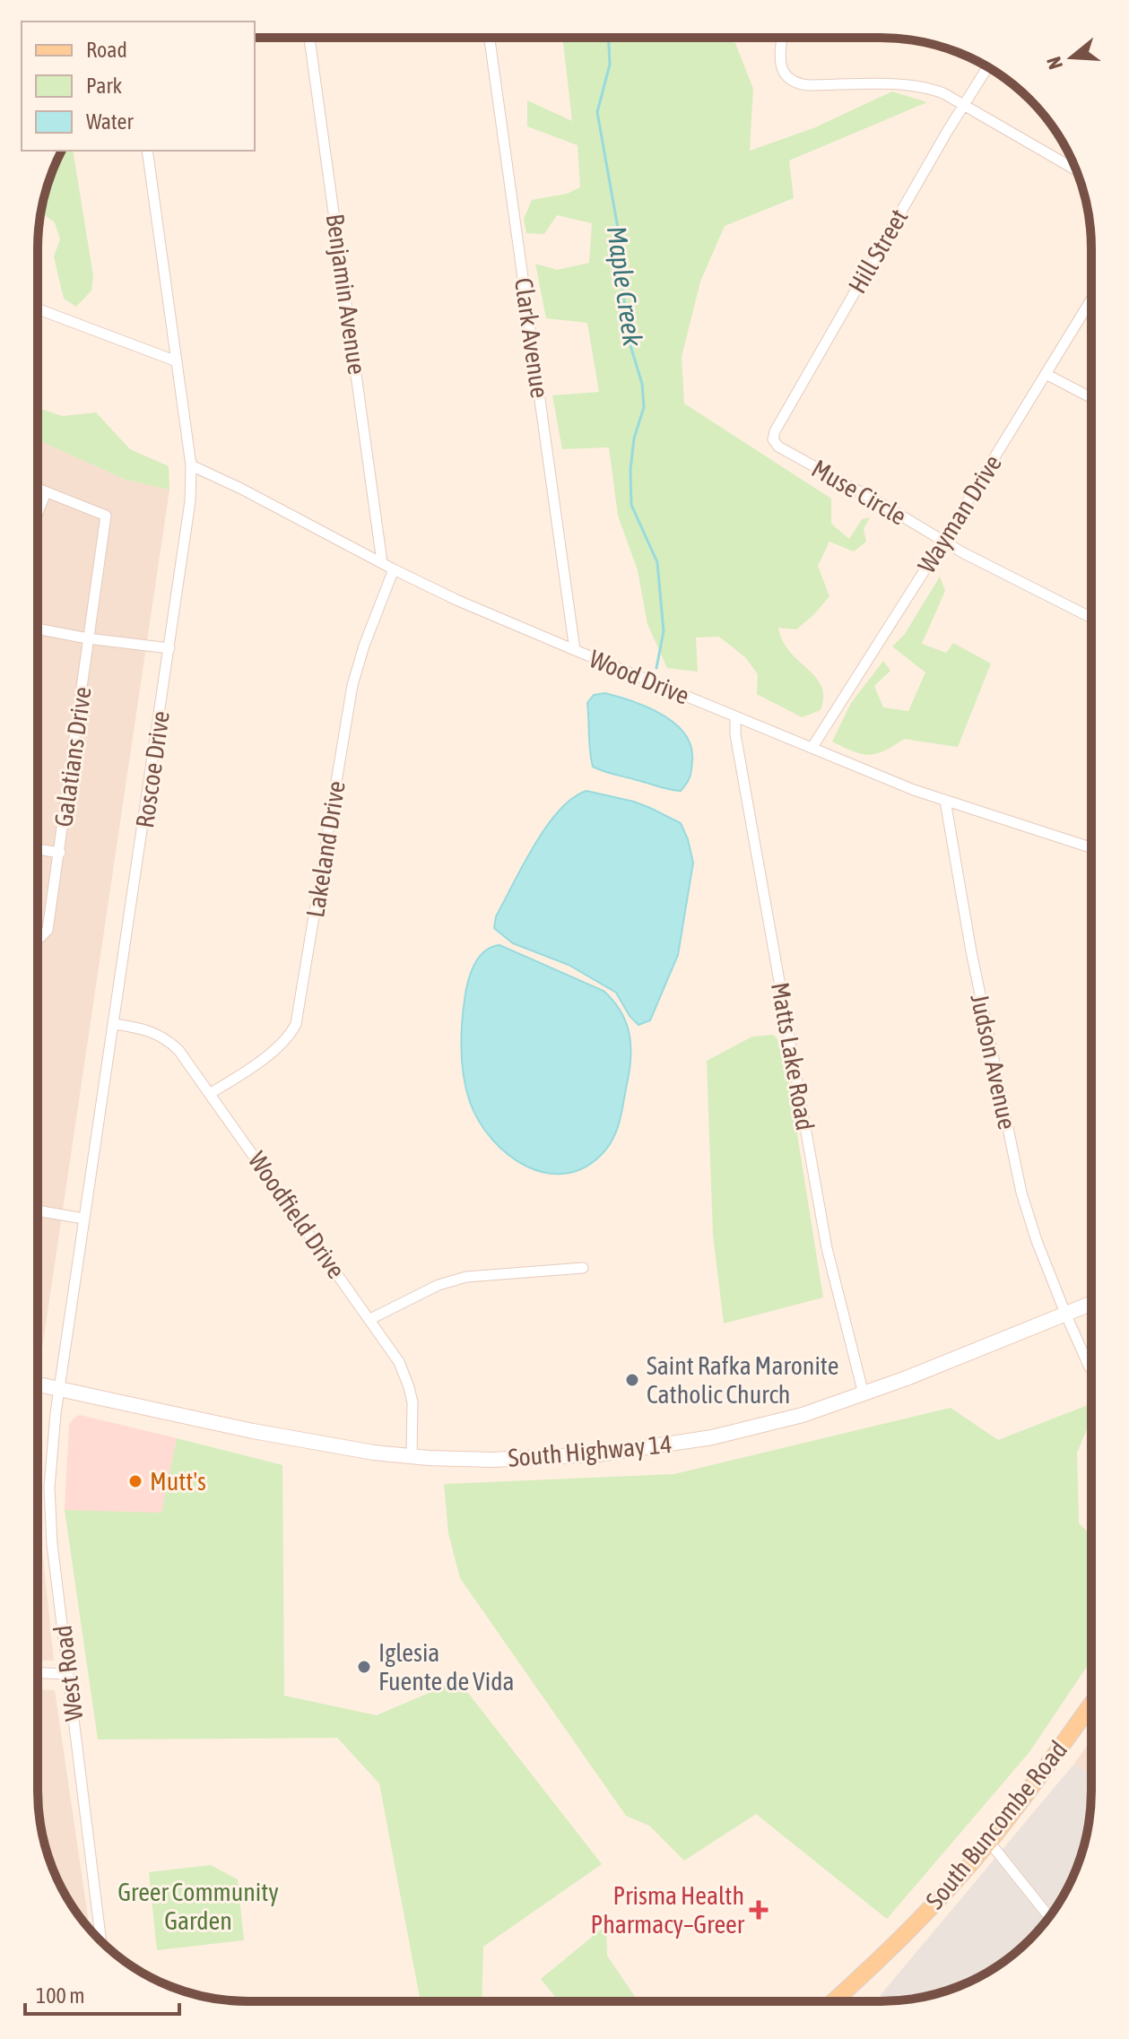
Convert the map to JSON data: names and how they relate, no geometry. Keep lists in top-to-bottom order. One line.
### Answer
{"streets":{"main road":["South Highway 14","South Buncombe Road"],"street":["Hill Street","Benjamin Avenue","Clark Avenue","Muse Circle","Wayman Drive","Wood Drive","Galatians Drive","Roscoe Drive","Lakeland Drive","Matts Lake Road","Judson Avenue","Woodfield Drive","West Road"]},"crossings":[["Hill Street","Muse Circle"],["Benjamin Avenue","Wood Drive"],["Clark Avenue","Wood Drive"],["Muse Circle","Wayman Drive"],["Wayman Drive","Wood Drive"],["Wood Drive","Roscoe Drive"],["Wood Drive","Lakeland Drive"],["Wood Drive","Matts Lake Road"],["Wood Drive","Judson Avenue"],["Roscoe Drive","Woodfield Drive"],["Roscoe Drive","South Highway 14"],["Roscoe Drive","West Road"],["Lakeland Drive","Woodfield Drive"],["Matts Lake Road","South Highway 14"],["Judson Avenue","South Highway 14"],["Woodfield Drive","South Highway 14"],["South Highway 14","West Road"]],"water":["Maple Creek"],"parks":["Greer Community Garden"],"places":{"other":["Saint Rafka Maronite Catholic Church","Mutt's","Iglesia Fuente de Vida"],"health":["Prisma Health Pharmacy–Greer"]},"legend":["Road","Park","Water"],"scale_bar":"100 m","north":"left"}
